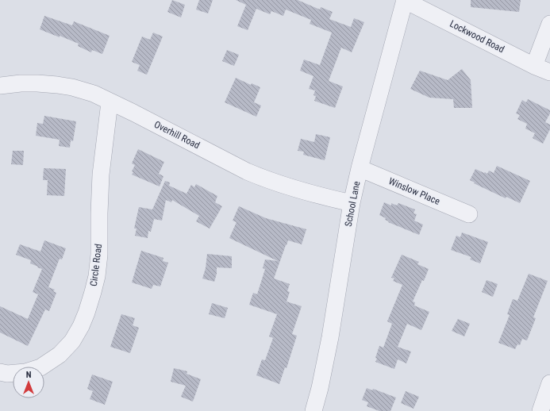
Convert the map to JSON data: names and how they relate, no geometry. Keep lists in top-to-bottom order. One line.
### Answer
{"streets":{"street":["Lockwood Road","Overhill Road","Winslow Place","School Lane","Circle Road"]},"crossings":[["Lockwood Road","School Lane"],["Overhill Road","School Lane"],["Overhill Road","Circle Road"],["Winslow Place","School Lane"]],"north":"top"}
